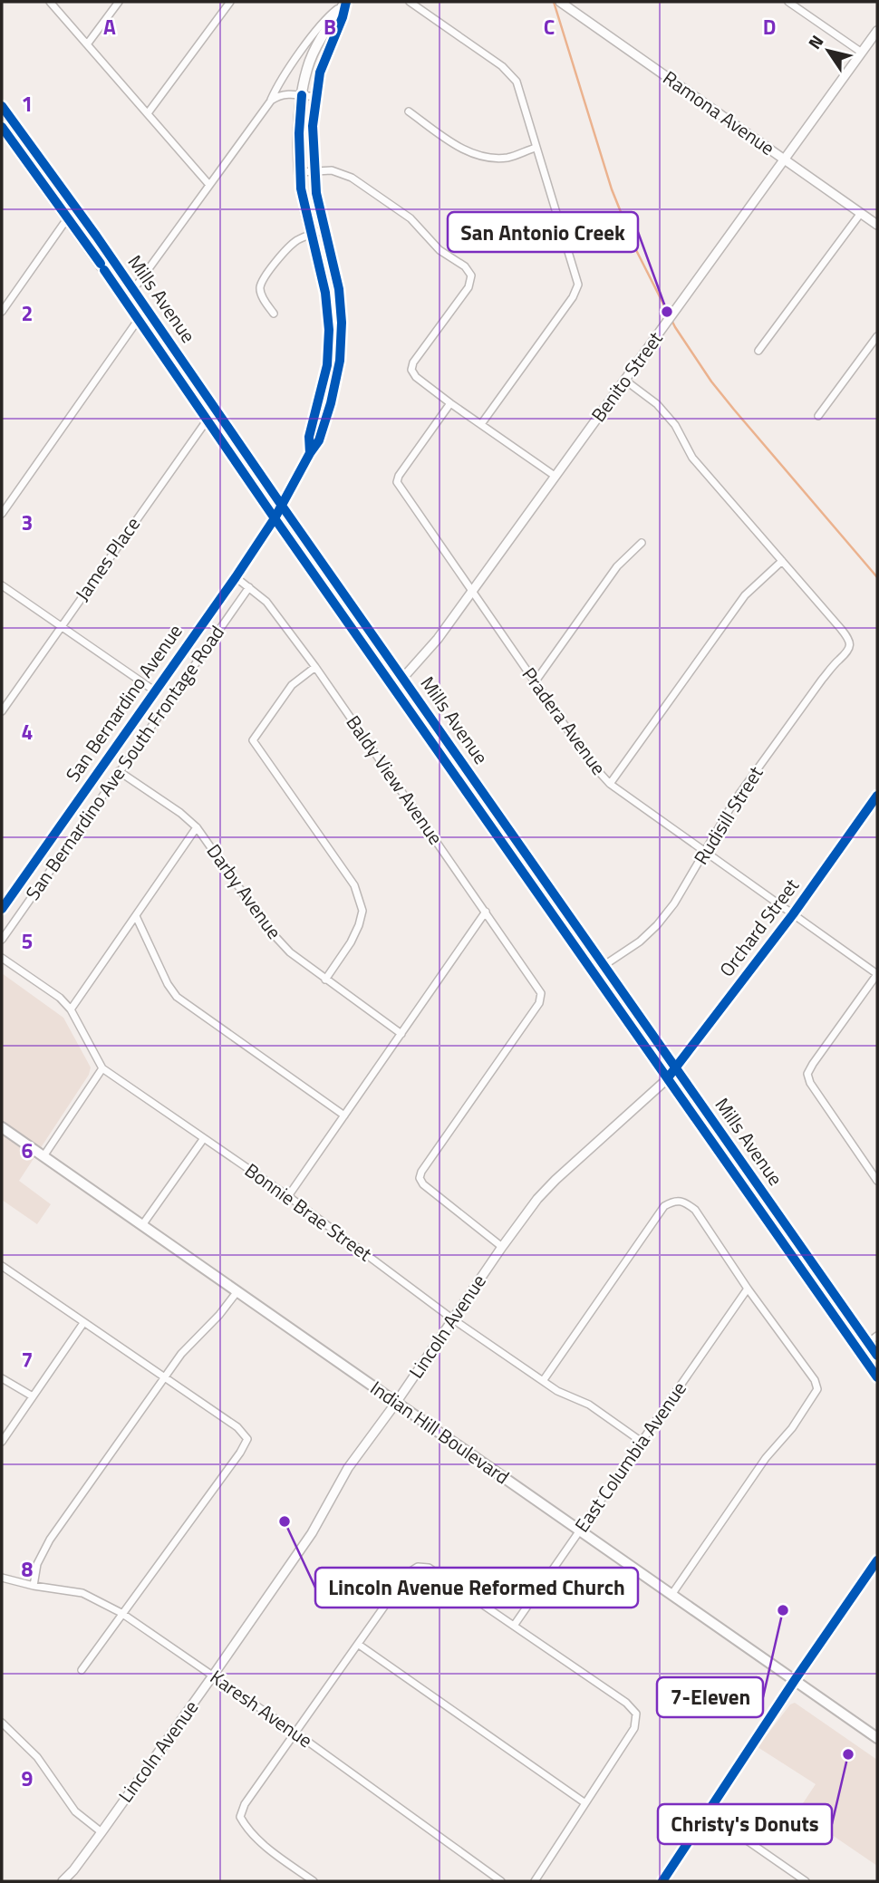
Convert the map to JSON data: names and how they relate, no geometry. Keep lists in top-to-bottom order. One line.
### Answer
{"streets":{"main road":["Mills Avenue","San Bernardino Avenue","Indian Hill Boulevard"],"street":["Ramona Avenue","Benito Street","James Place","Pradera Avenue","San Bernardino Ave South Frontage Road","Baldy View Avenue","Rudisill Street","Darby Avenue","Orchard Street","Bonnie Brae Street","Lincoln Avenue","East Columbia Avenue","Karesh Avenue"]},"crossings":[["Ramona Avenue","Benito Street"],["Mills Avenue","Benito Street"],["Mills Avenue","James Place"],["Mills Avenue","San Bernardino Avenue"],["Mills Avenue","Rudisill Street"],["Mills Avenue","Orchard Street"],["Mills Avenue","Lincoln Avenue"],["Benito Street","Pradera Avenue"],["San Bernardino Avenue","Baldy View Avenue"],["Pradera Avenue","Rudisill Street"],["Pradera Avenue","Orchard Street"],["San Bernardino Ave South Frontage Road","Baldy View Avenue"],["San Bernardino Ave South Frontage Road","Darby Avenue"],["Baldy View Avenue","Lincoln Avenue"],["Orchard Street","Lincoln Avenue"],["Bonnie Brae Street","Lincoln Avenue"],["Bonnie Brae Street","East Columbia Avenue"],["Lincoln Avenue","Indian Hill Boulevard"],["Lincoln Avenue","Karesh Avenue"],["Indian Hill Boulevard","East Columbia Avenue"]],"places":["San Antonio Creek","Lincoln Avenue Reformed Church","7-Eleven","Christy's Donuts"],"north":"top left","grid":{"columns":["A","B","C","D"],"rows":["1","2","3","4","5","6","7","8","9"]}}
